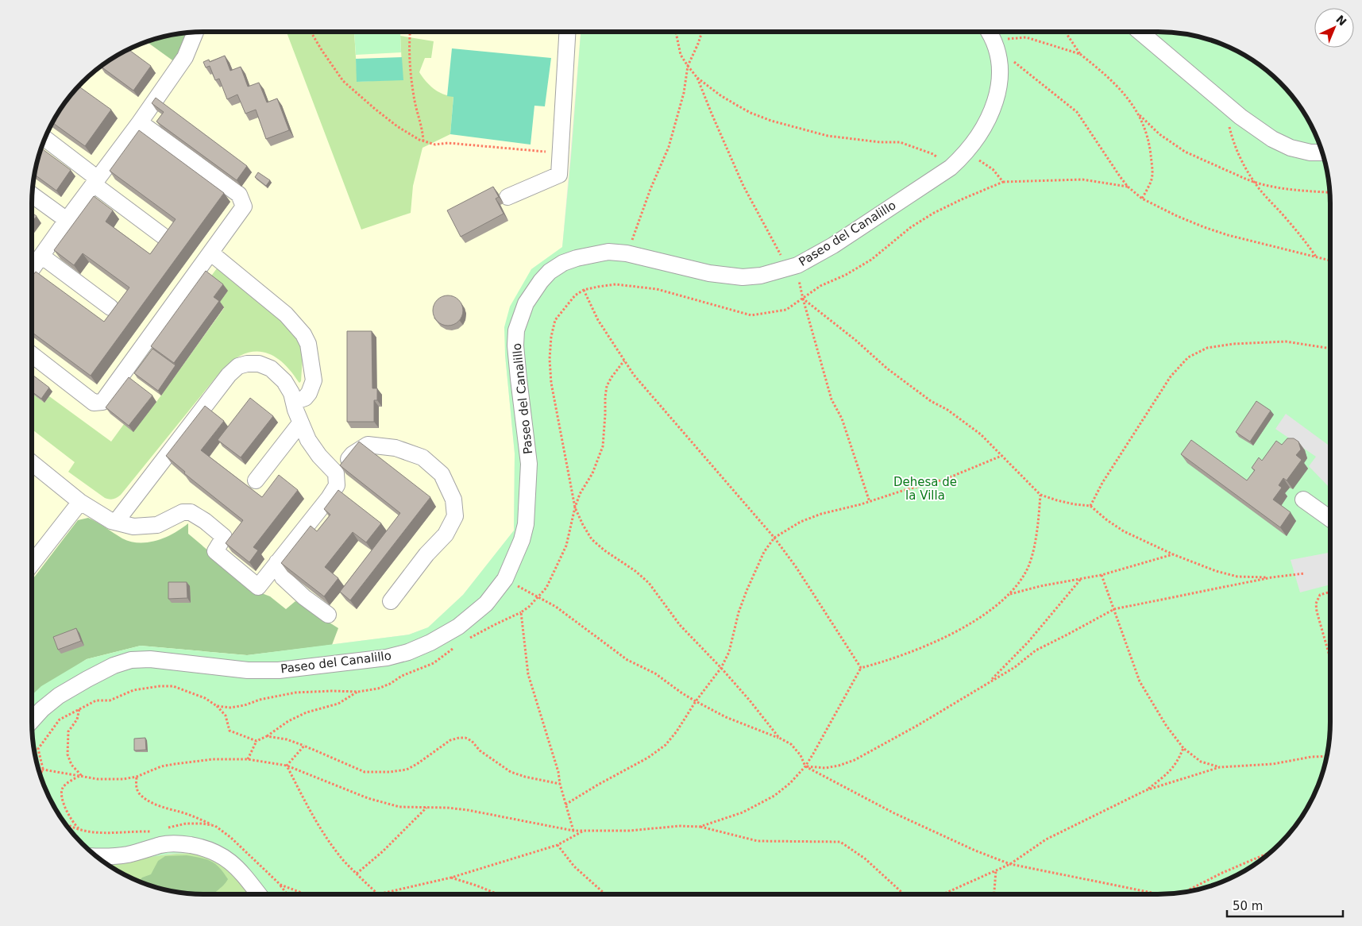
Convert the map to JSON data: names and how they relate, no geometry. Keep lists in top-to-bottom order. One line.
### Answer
{"streets":{"street":["Paseo del Canalillo"]},"parks":["Dehesa de la Villa"],"scale_bar":"50 m","north":"top right"}
